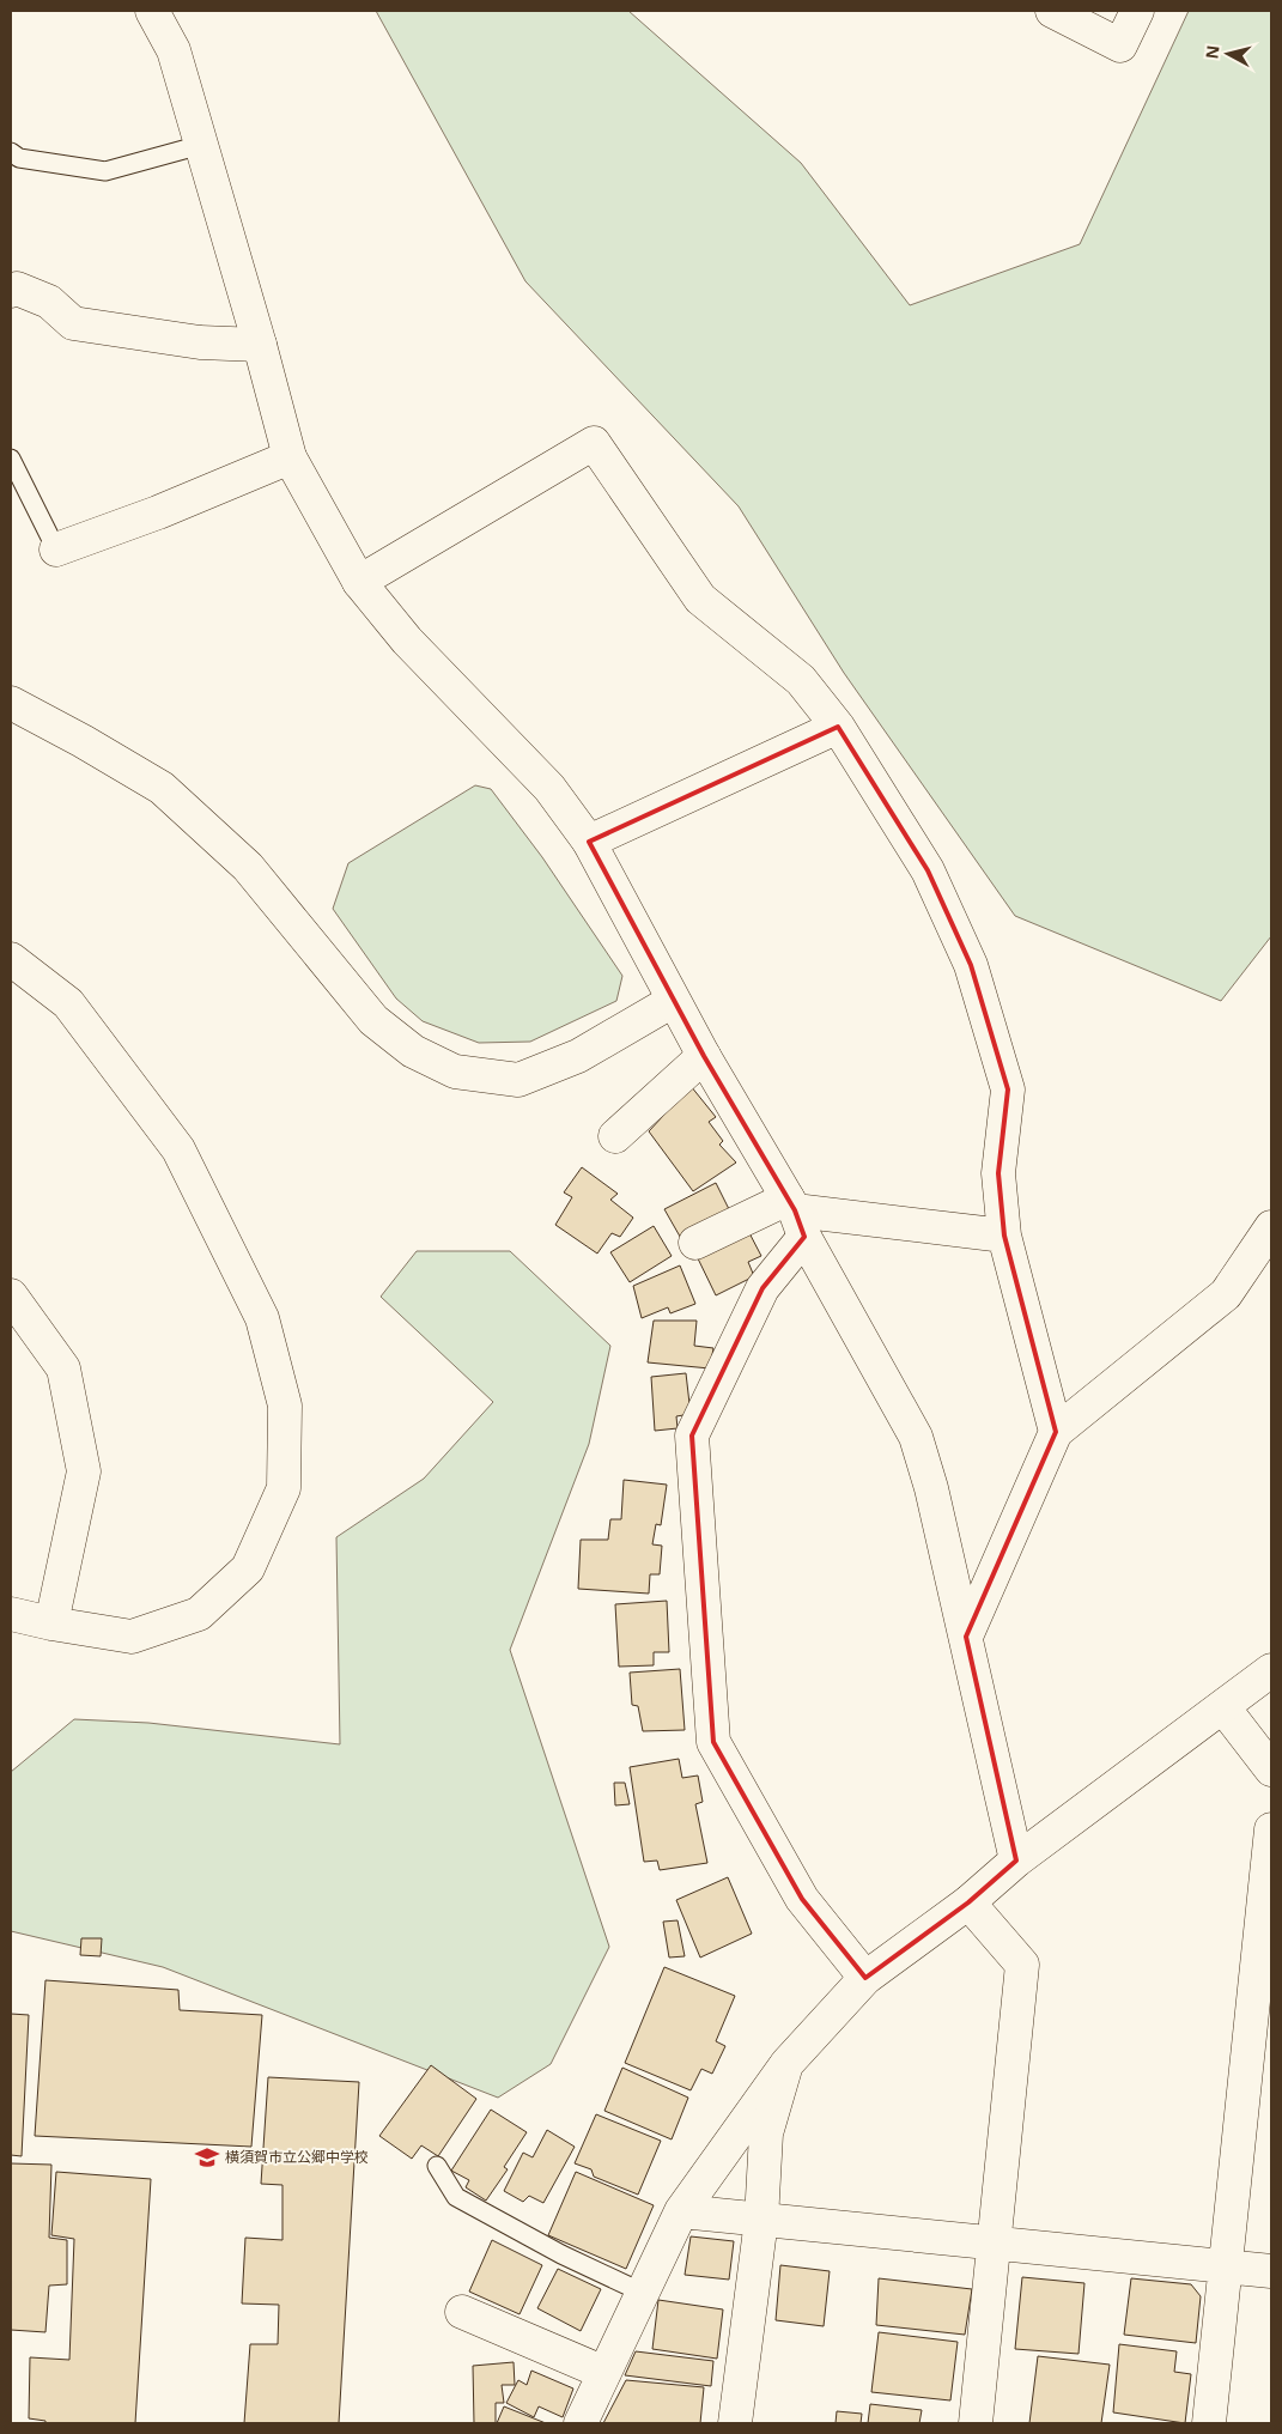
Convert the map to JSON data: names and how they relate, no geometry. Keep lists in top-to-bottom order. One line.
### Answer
{"places":{"school or university":["横須賀市立公郷中学校"]},"north":"left"}
